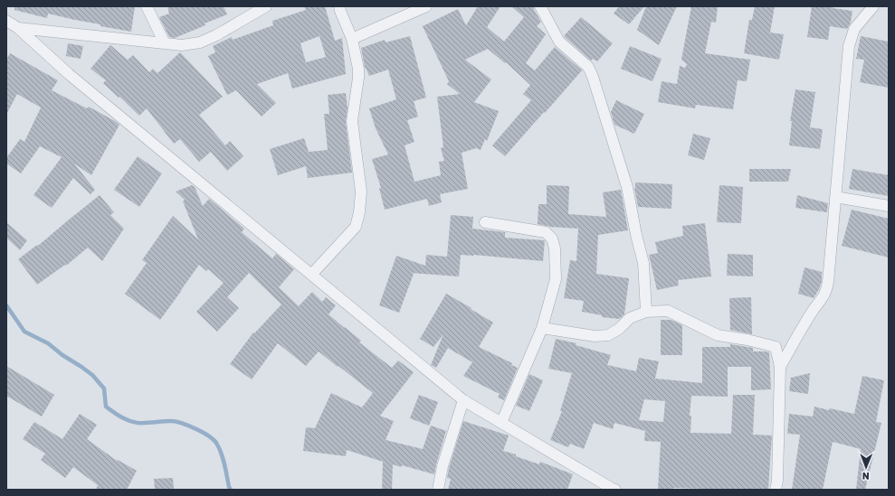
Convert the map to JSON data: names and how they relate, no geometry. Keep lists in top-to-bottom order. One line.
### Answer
{"north":"bottom"}
